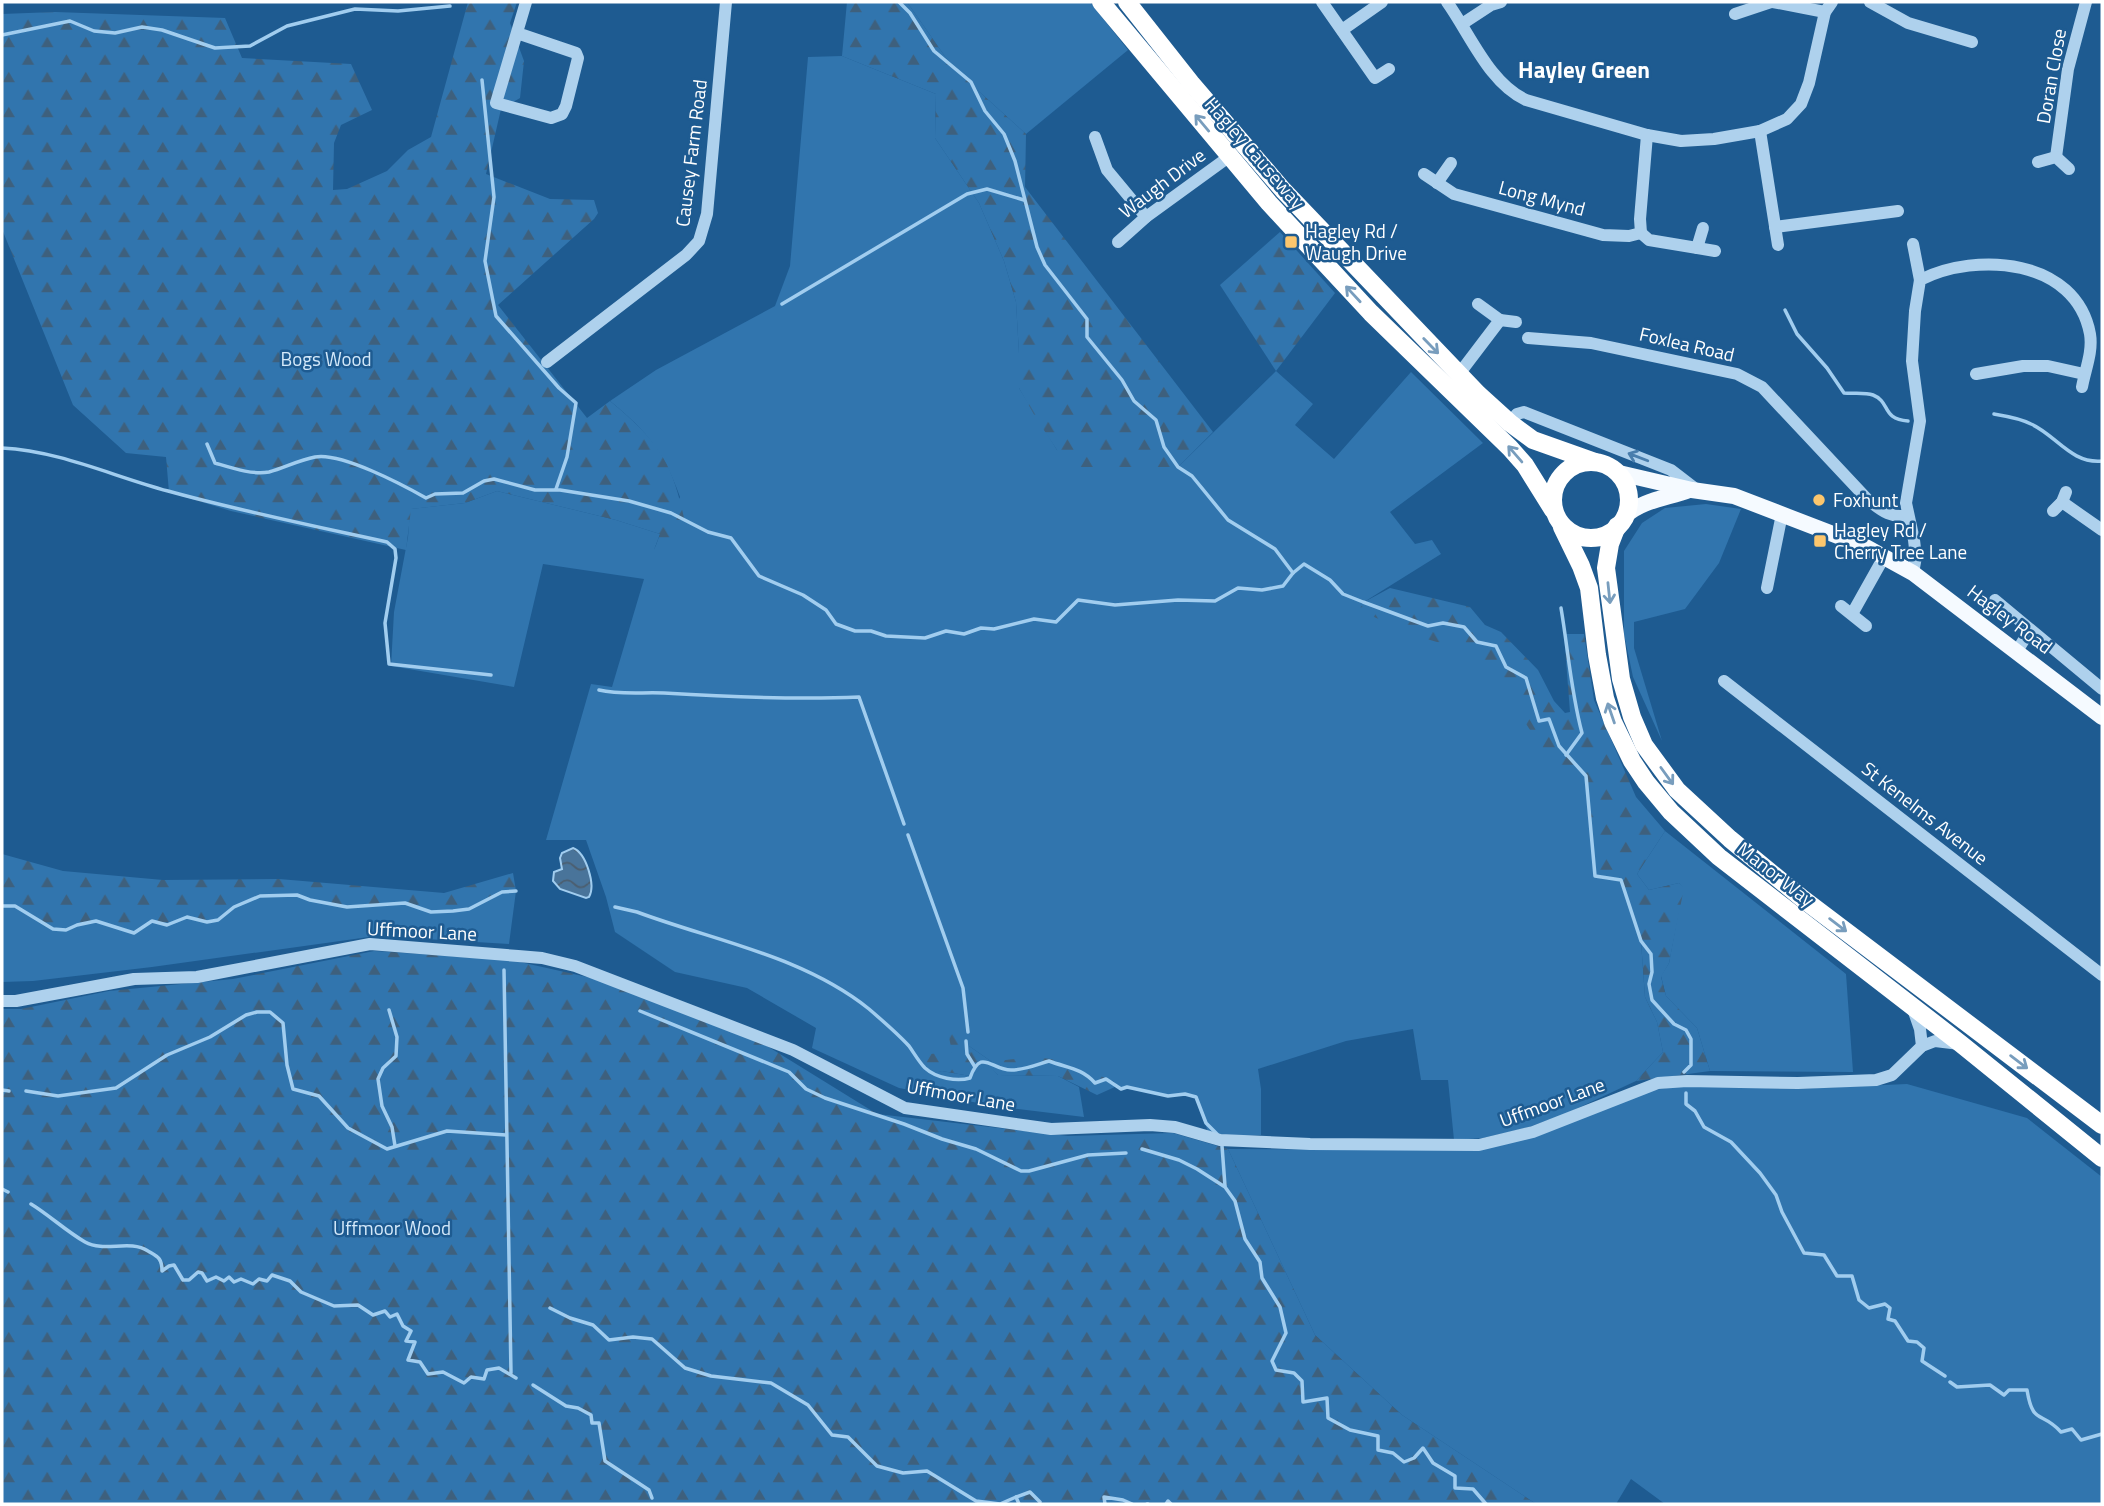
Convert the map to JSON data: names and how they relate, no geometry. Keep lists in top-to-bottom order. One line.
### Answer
{"streets":{"highway":["Hagley Causeway","Manor Way"],"main road":["Hagley Road"],"street":["Doran Close","Causey Farm Road","Waugh Drive","Long Mynd","Foxlea Road","St Kenelms Avenue","Uffmoor Lane"]},"crossings":[["Hagley Causeway","Waugh Drive"],["Hagley Causeway","Hagley Road"],["Hagley Causeway","Manor Way"],["Hagley Road","Manor Way"]],"districts":["Hayley Green"],"parks":["Bogs Wood","Uffmoor Wood"],"places":{"transit":["Hagley Rd / Waugh Drive","Hagley Rd / Cherry Tree Lane"],"other":["Foxhunt"]}}
